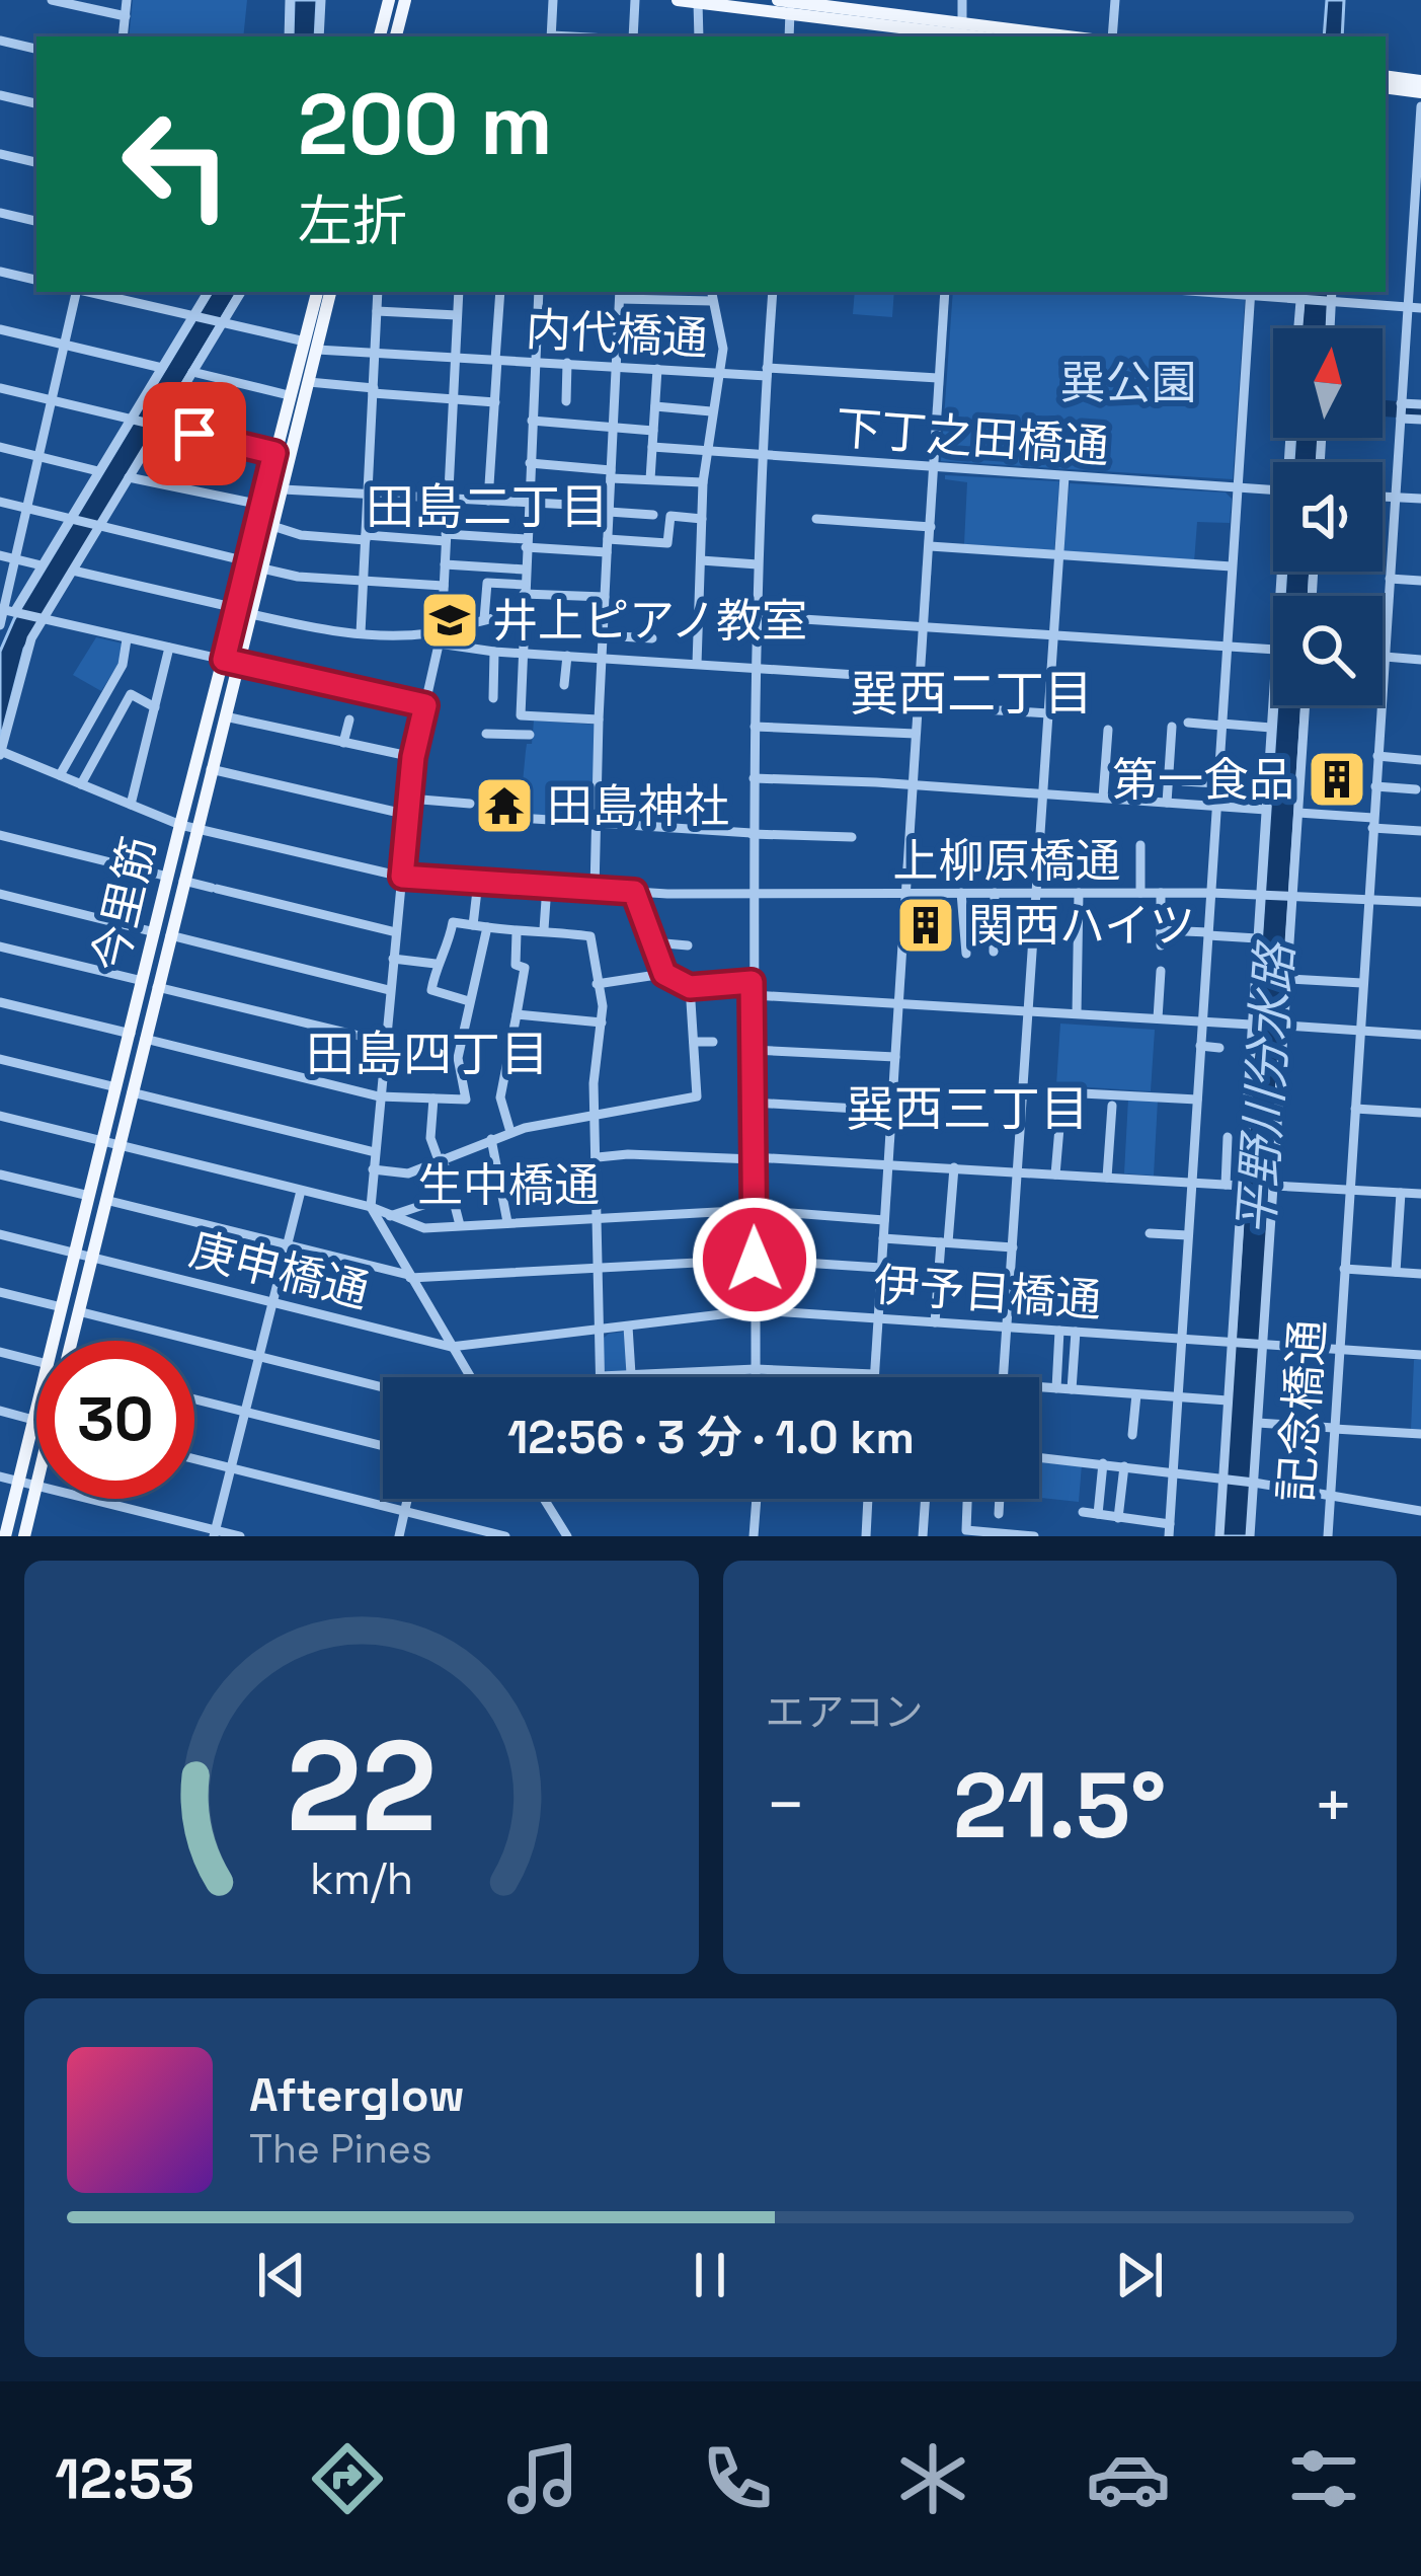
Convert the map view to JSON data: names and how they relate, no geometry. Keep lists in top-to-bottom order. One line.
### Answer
{"streets":{"main road":["今里筋"],"street":["内代橋通","下丁之田橋通","上柳原橋通","生中橋通","庚申橋通","伊予目橋通","記念橋通"]},"crossings":[["内代橋通","今里筋"],["上柳原橋通","今里筋"],["今里筋","生中橋通"],["今里筋","庚申橋通"],["庚申橋通","伊予目橋通"]],"districts":["田島二丁目","巽西二丁目","田島四丁目","巽西三丁目"],"water":["平野川分水路"],"parks":["巽公園"],"places":{"school or university":["井上ピアノ教室"],"building":["第一食品","関西ハイツ"],"temple":["田島神社"]},"north":"top","page":{"turn":["200 m","左折"],"limit":"30","trip":"12:56 · 3 分 · 1.0 km","tile":"エアコン","heat":["−","21.5°","+"],"song":["Afterglow","The Pines"],"tabs":"12:53","gauge":["22","km/h"]}}
